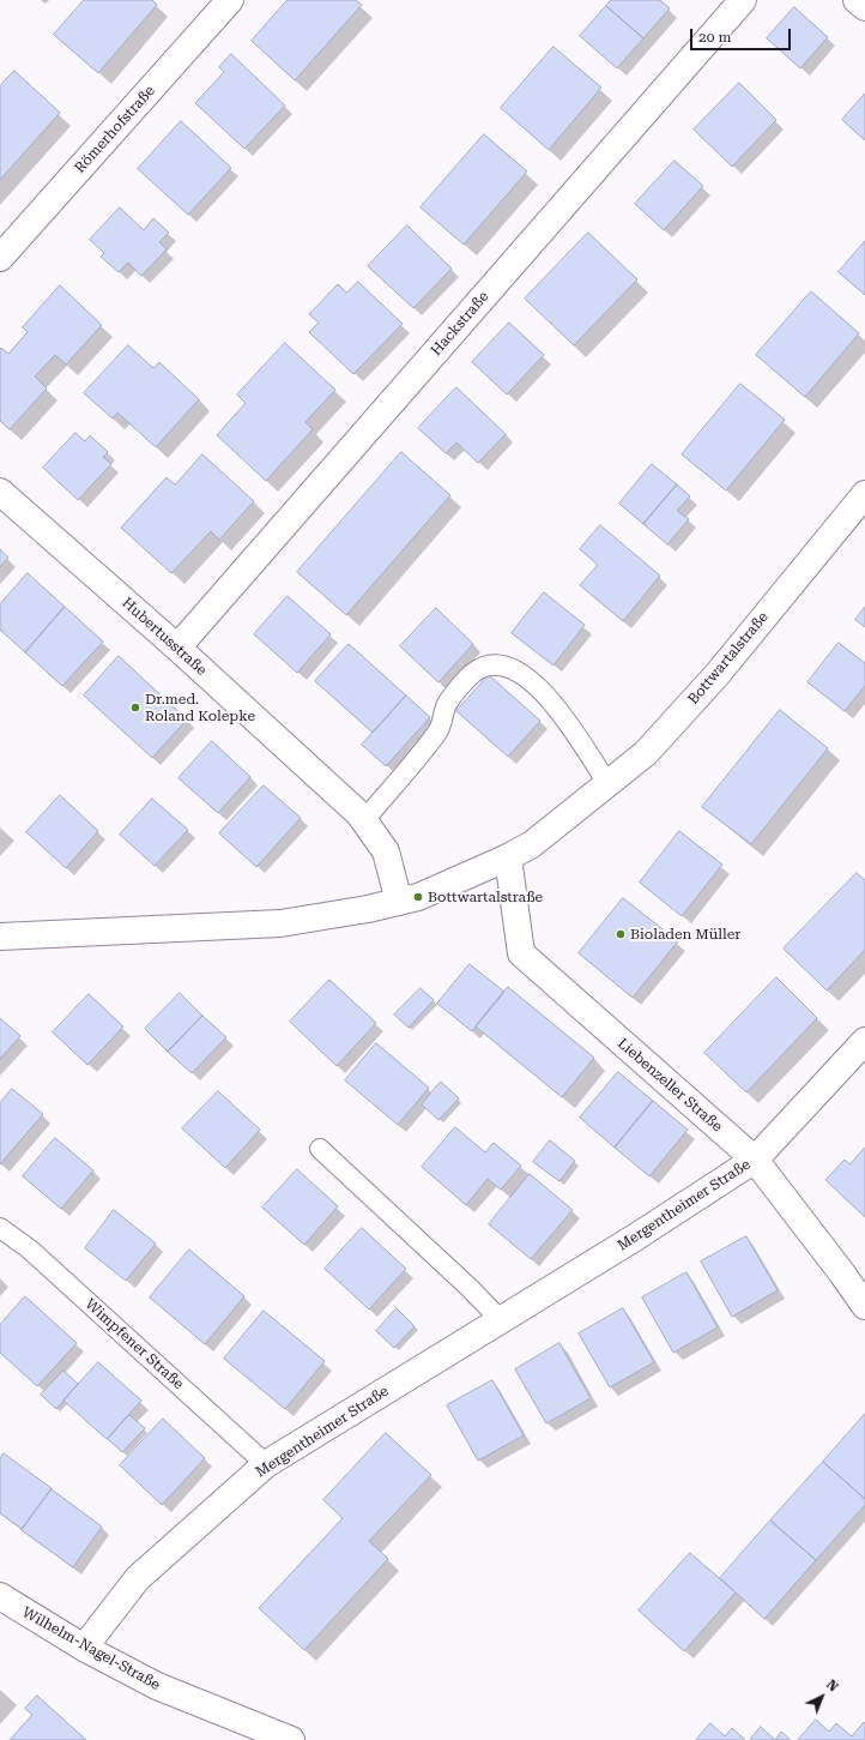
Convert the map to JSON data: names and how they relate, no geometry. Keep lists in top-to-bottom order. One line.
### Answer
{"streets":{"street":["Römerhofstraße","Hackstraße","Hubertusstraße","Bottwartalstraße","Liebenzeller Straße","Mergentheimer Straße","Wilhelm-Nagel-Straße"],"lane":["Wimpfener Straße"]},"crossings":[["Hackstraße","Hubertusstraße"],["Hubertusstraße","Bottwartalstraße"],["Bottwartalstraße","Liebenzeller Straße"],["Liebenzeller Straße","Mergentheimer Straße"],["Mergentheimer Straße","Wimpfener Straße"],["Mergentheimer Straße","Wilhelm-Nagel-Straße"]],"places":["Dr.med. Roland Kolepke","Bottwartalstraße","Bioladen Müller"],"scale_bar":"20 m","north":"top right"}
